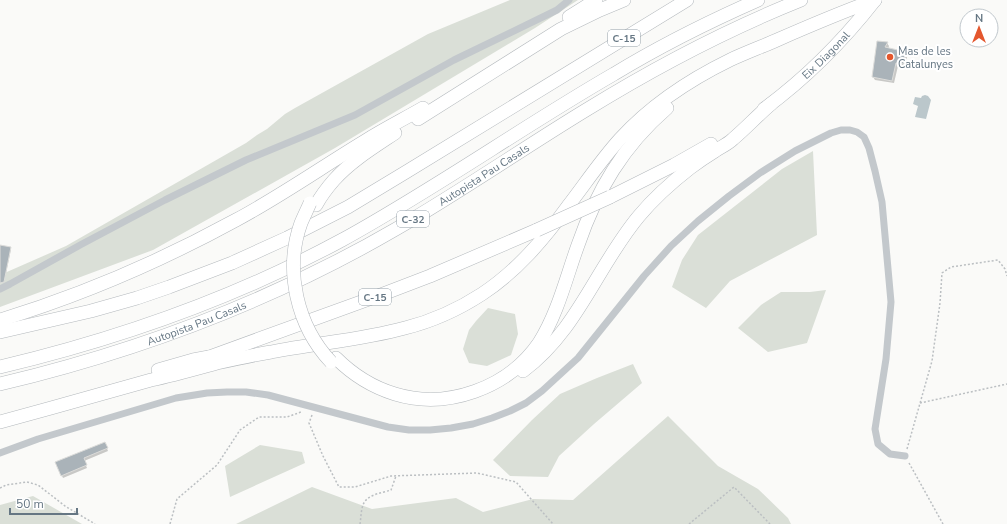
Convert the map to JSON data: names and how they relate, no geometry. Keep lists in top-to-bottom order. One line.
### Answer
{"streets":{"highway":["C-15","Eix Diagonal","Autopista Pau Casals","C-32"]},"crossings":[["C-15","Eix Diagonal"]],"places":["Mas de les Catalunyes"],"scale_bar":"50 m","north":"top"}
